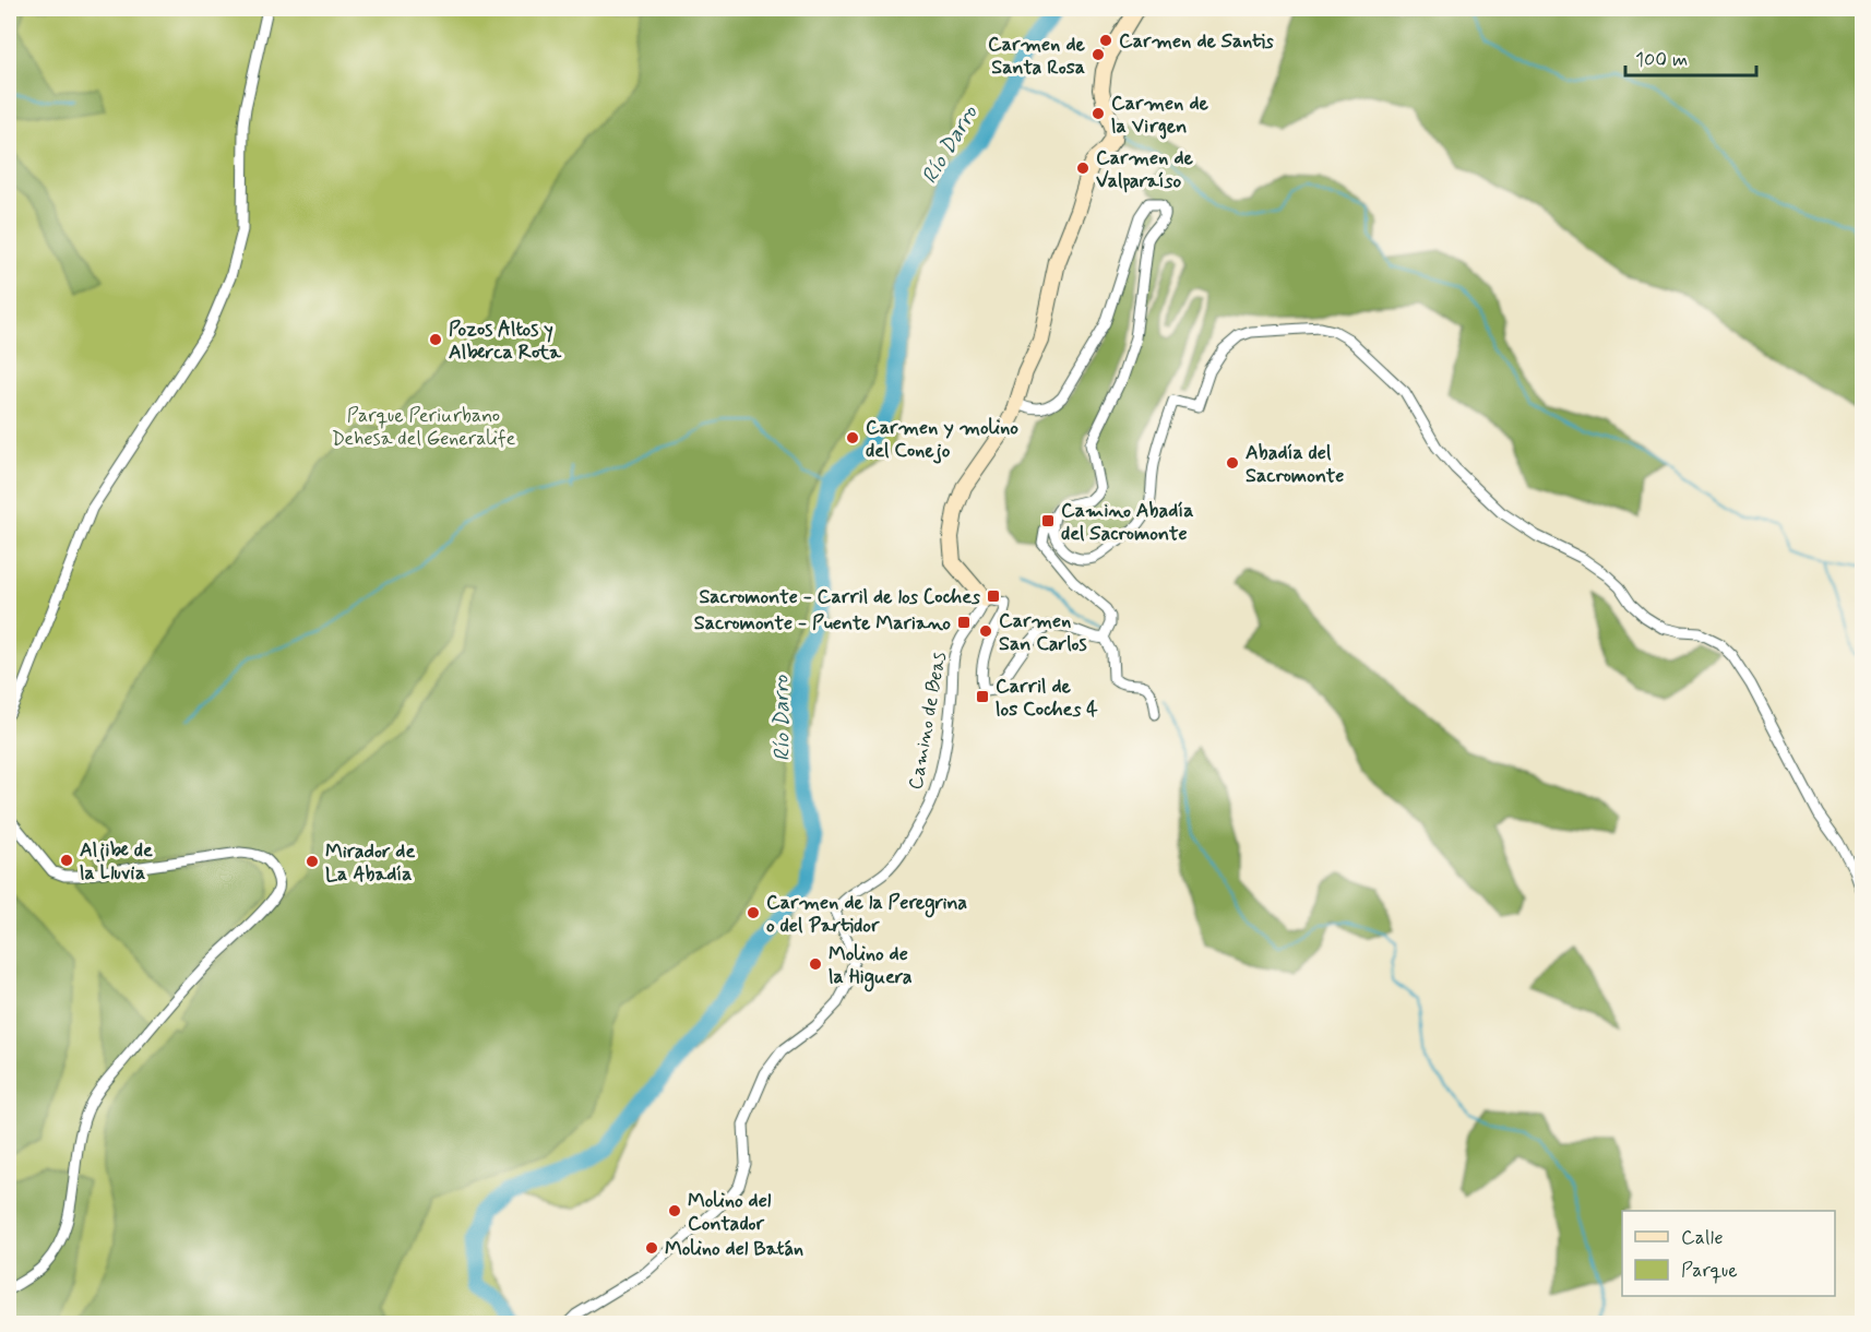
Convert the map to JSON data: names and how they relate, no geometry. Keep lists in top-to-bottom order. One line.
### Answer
{"streets":{"street":["Camino de Beas"]},"water":["Río Darro"],"parks":["Parque Periurbano Dehesa del Generalife"],"places":{"other":["Carmen de Santis","Carmen de Santa Rosa","Carmen de la Virgen","Carmen de Valparaíso","Pozos Altos y Alberca Rota","Carmen y molino del Conejo","Abadía del Sacromonte","Carmen San Carlos","Aljibe de la Lluvia","Mirador de La Abadía","Carmen de la Peregrina o del Partidor","Molino de la Higuera","Molino del Contador","Molino del Batán"],"transit":["Camino Abadía del Sacromonte","Sacromonte - Carril de los Coches","Sacromonte - Puente Mariano","Carril de los Coches 4"]},"legend":["Calle","Parque"],"scale_bar":"100 m"}
